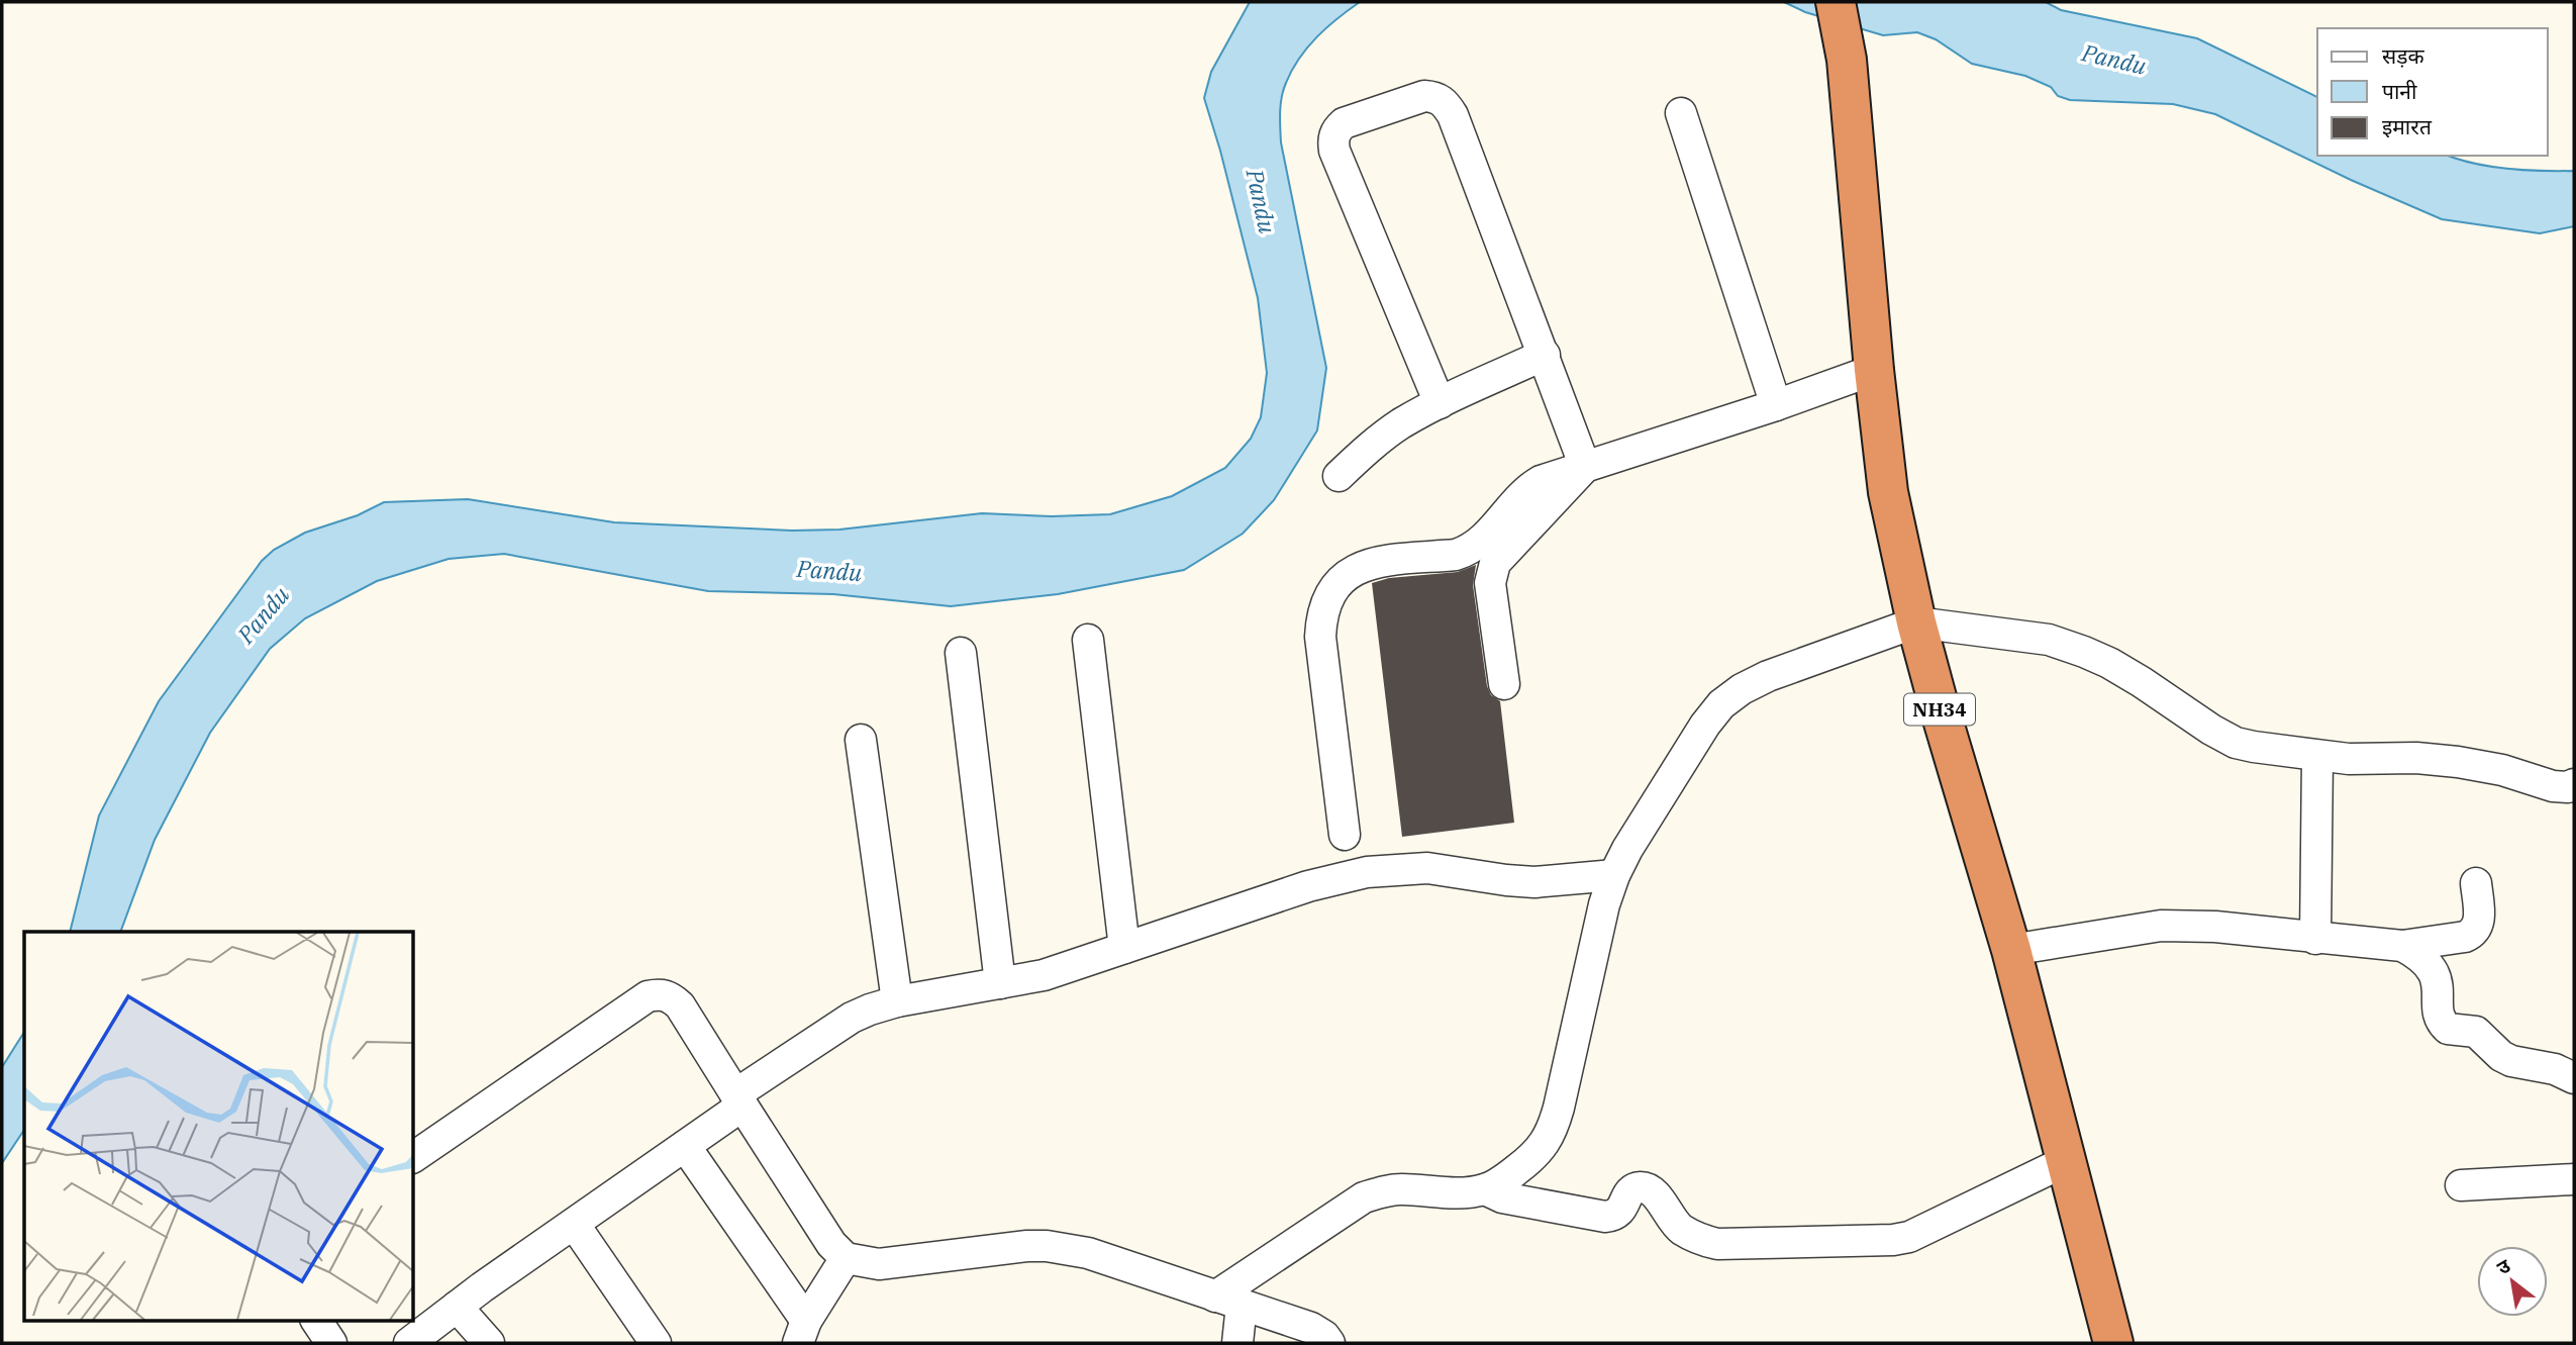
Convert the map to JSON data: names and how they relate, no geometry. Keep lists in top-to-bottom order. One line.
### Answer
{"streets":{"highway":["NH34"]},"water":["Pandu"],"legend":["सड़क","पानी","इमारत"],"north":"top left"}
